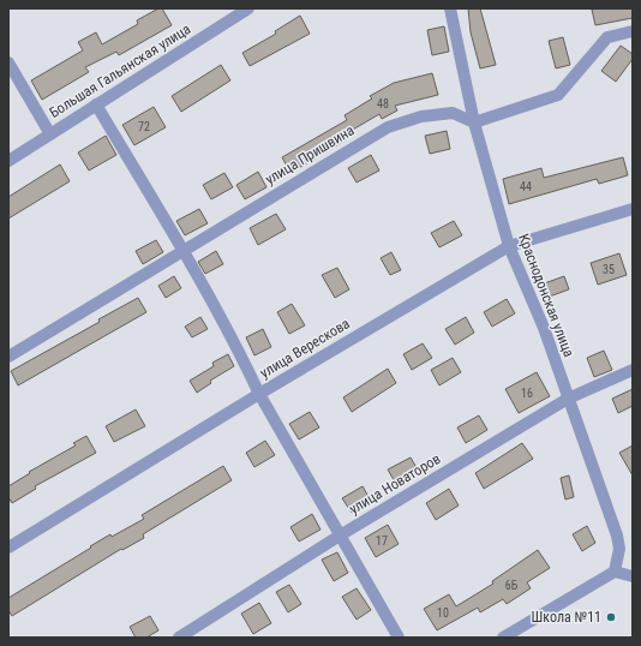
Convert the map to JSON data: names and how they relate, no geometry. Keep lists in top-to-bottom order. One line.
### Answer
{"streets":{"street":["Большая Гальянская улица","улица Пришвина","Краснодонская улица","улица Верескова","улица Новаторов"]},"crossings":[["улица Пришвина","Краснодонская улица"],["Краснодонская улица","улица Верескова"],["Краснодонская улица","улица Новаторов"]],"places":["Школа №11"],"house_numbers":["48","72","44","35","16","17","6Б","10"]}
